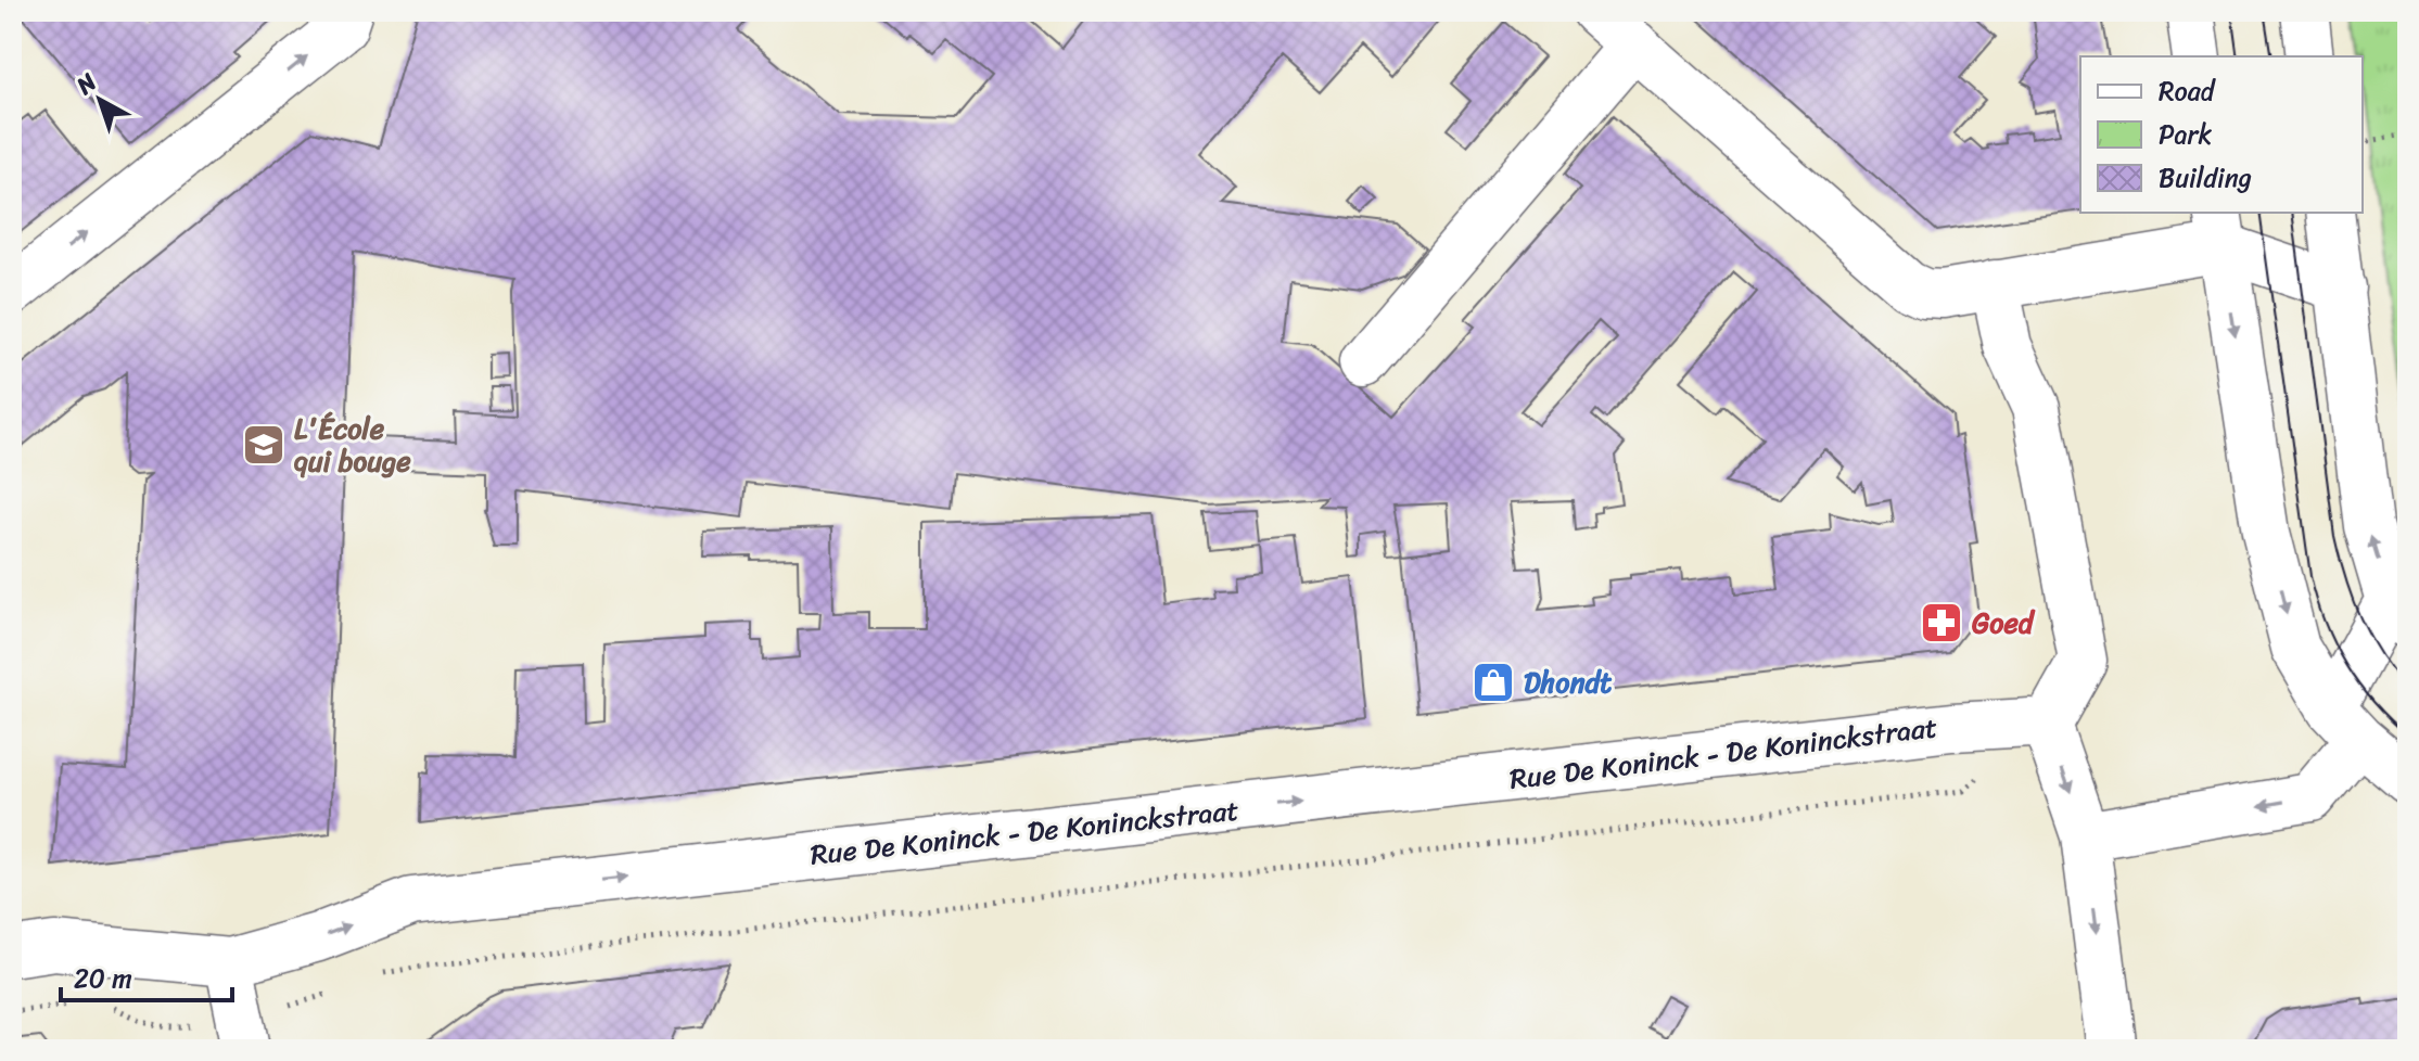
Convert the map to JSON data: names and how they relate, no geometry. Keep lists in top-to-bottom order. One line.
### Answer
{"streets":{"street":["Rue De Koninck - De Koninckstraat"]},"one_way":["Rue De Koninck - De Koninckstraat"],"places":{"school or university":["L'École qui bouge"],"pharmacy":["Goed"],"shop":["Dhondt"]},"legend":["Road","Park","Building"],"scale_bar":"20 m","north":"top left"}
